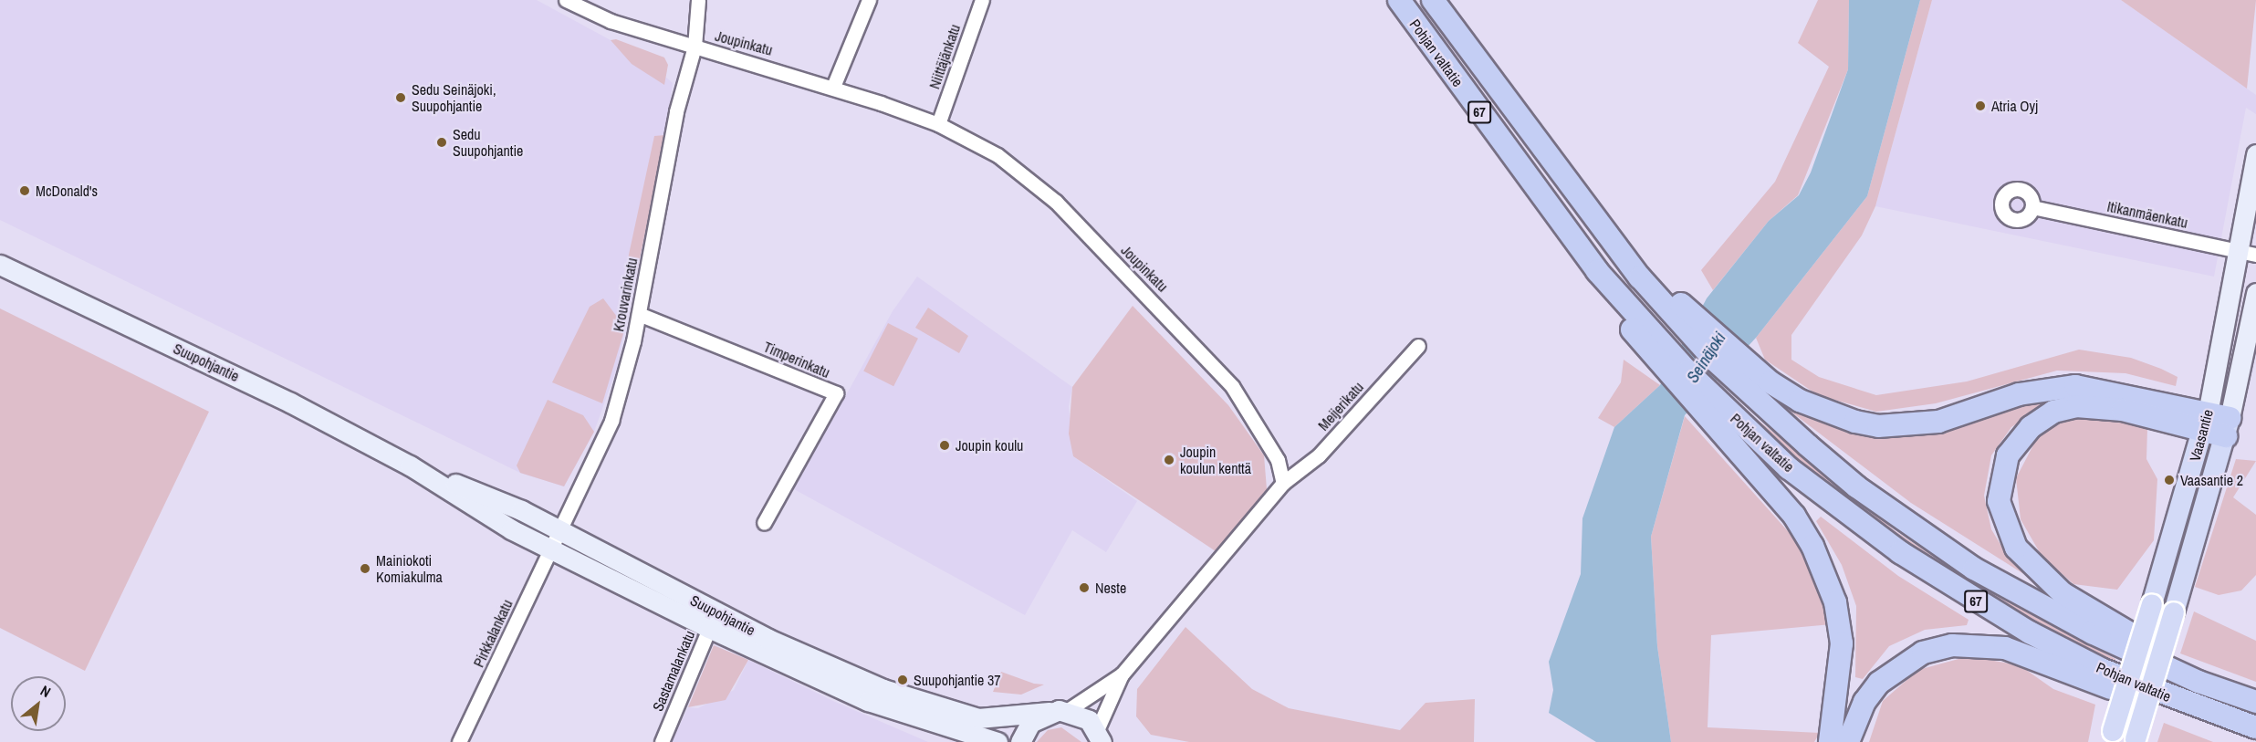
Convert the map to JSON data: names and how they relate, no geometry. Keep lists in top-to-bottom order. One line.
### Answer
{"streets":{"highway":["Pohjan valtatie","67"],"main road":["Suupohjantie","Vaasantie"],"street":["Joupinkatu","Niittäjänkatu","Itikanmäenkatu","Krouvarinkatu","Timperinkatu","Meijerikatu","Pirkkalankatu","Sastamalankatu"]},"crossings":[["Joupinkatu","Niittäjänkatu"],["Joupinkatu","Krouvarinkatu"],["Joupinkatu","Meijerikatu"],["Itikanmäenkatu","Vaasantie"],["Krouvarinkatu","Timperinkatu"],["Krouvarinkatu","Suupohjantie"],["Krouvarinkatu","Pirkkalankatu"],["Suupohjantie","Pirkkalankatu"],["Suupohjantie","Sastamalankatu"]],"water":["Seinäjoki"],"places":["Sedu Seinäjoki, Suupohjantie","Atria Oyj","Sedu Suupohjantie","McDonald's","Joupin koulu","Joupin koulun kenttä","Vaasantie 2","Mainiokoti Komiakulma","Neste","Suupohjantie 37"],"north":"top right"}
